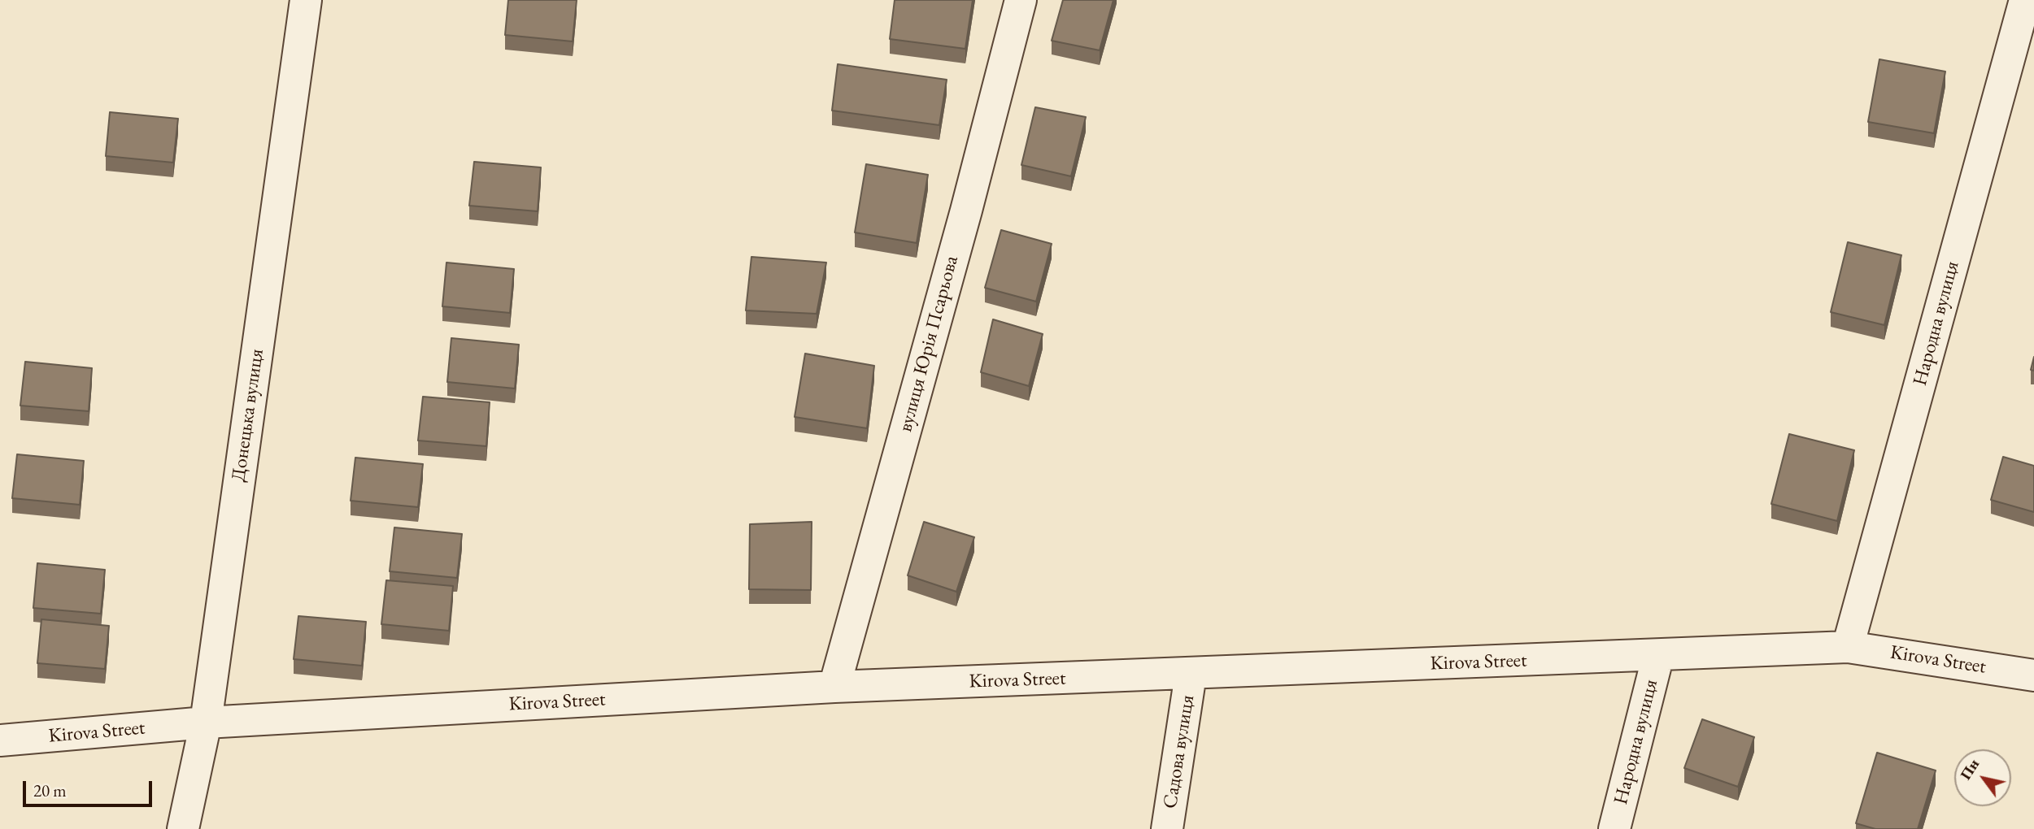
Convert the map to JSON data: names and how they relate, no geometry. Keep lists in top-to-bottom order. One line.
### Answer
{"streets":{"street":["Народна вулиця","вулиця Юрія Псарьова","Донецька вулиця","Kirova Street","Садова вулиця"]},"crossings":[["Народна вулиця","Kirova Street"],["вулиця Юрія Псарьова","Kirova Street"],["Донецька вулиця","Kirova Street"],["Kirova Street","Садова вулиця"]],"scale_bar":"20 m","north":"top left"}
